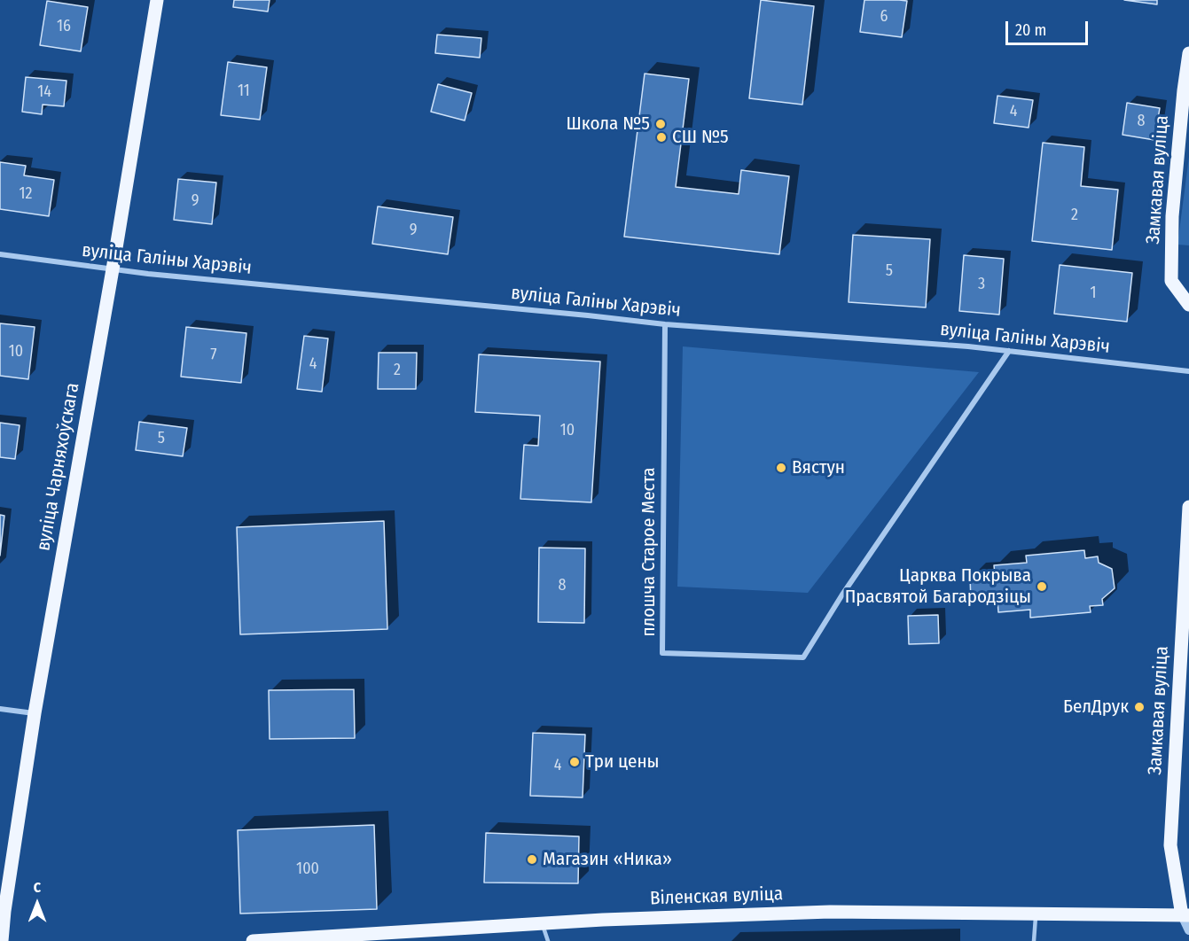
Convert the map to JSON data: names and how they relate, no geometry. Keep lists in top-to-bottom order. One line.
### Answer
{"streets":{"main road":["Замкавая вуліца","вуліца Чарняхоўскага","Віленская вуліца"],"street":["вуліца Галіны Харэвіч","плошча Старое Места"]},"crossings":[["Замкавая вуліца","Віленская вуліца"],["вуліца Галіны Харэвіч","вуліца Чарняхоўскага"],["вуліца Галіны Харэвіч","плошча Старое Места"]],"places":["Школа №5","СШ №5","Вястун","Царква Покрыва Прасвятой Багародзіцы","БелДрук","Три цены","Магазин «Ника»"],"house_numbers":["6","16","11","14","4","8","12","9","2","9","5","3","1","10","7","4","2","10","5","8","4","100"],"scale_bar":"20 m","north":"top"}
